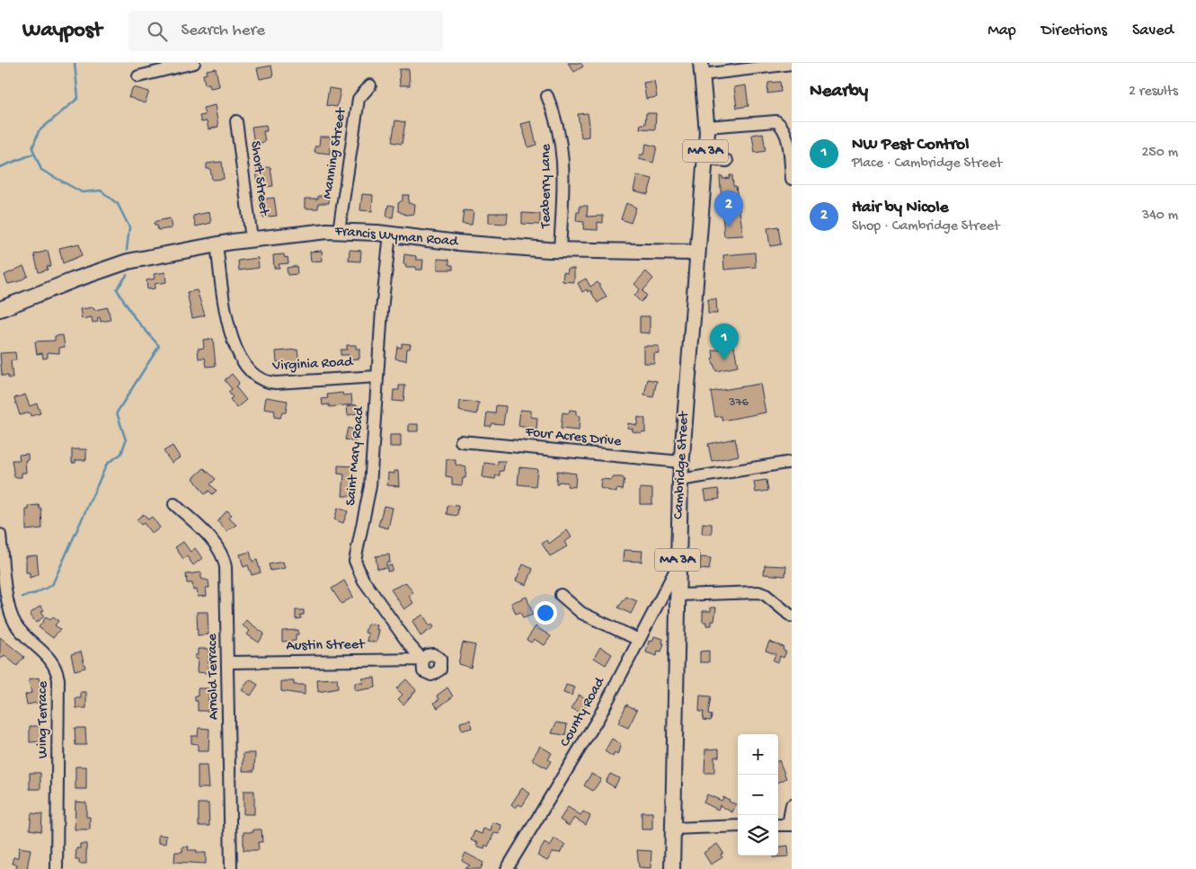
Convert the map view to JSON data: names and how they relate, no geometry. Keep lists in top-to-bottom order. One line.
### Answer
{"streets":{"main road":["MA 3A","Francis Wyman Road","Cambridge Street"],"street":["Manning Street","Short Street","Teaberry Lane","Virginia Road","Four Acres Drive","Saint Mary Road","Austin Street","Arnold Terrace","County Road","Wing Terrace"]},"crossings":[["Manning Street","Francis Wyman Road"],["Short Street","Francis Wyman Road"],["Teaberry Lane","Francis Wyman Road"],["Francis Wyman Road","Virginia Road"],["Francis Wyman Road","Saint Mary Road"],["Francis Wyman Road","Cambridge Street"],["Virginia Road","Saint Mary Road"],["Four Acres Drive","Cambridge Street"],["Saint Mary Road","Austin Street"],["Cambridge Street","County Road"],["Austin Street","Arnold Terrace"]],"house_numbers":["376"],"page":{"header":"Waypost","search":"Search here","nav":["Map","Directions","Saved"],"heading":["Nearby","2 results"],"list":[{"mark":"1","name":"NW Pest Control","note":"Place · Cambridge Street","value":"250 m"},{"mark":"2","name":"Hair by Nicole","note":"Shop · Cambridge Street","value":"340 m"}],"pins":["2","1"],"map_buttons":["+","−"]}}
